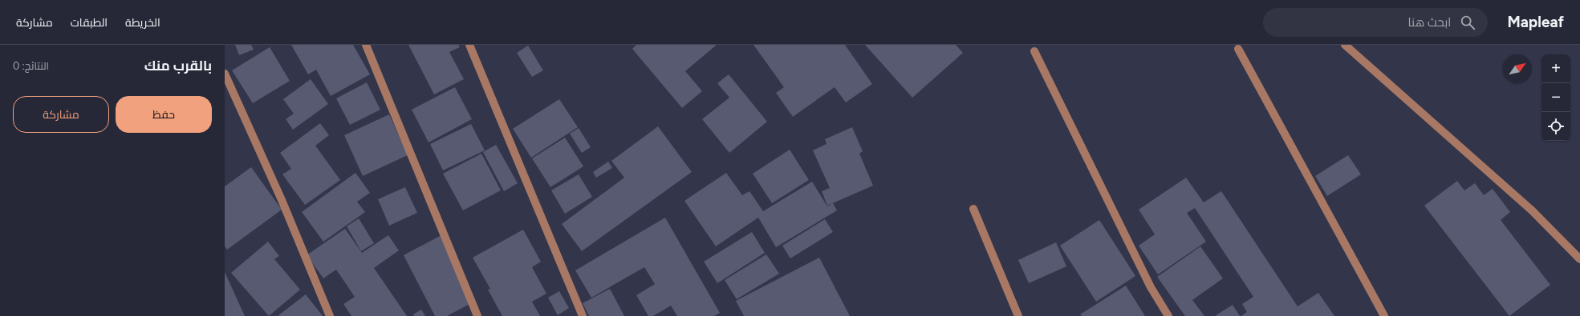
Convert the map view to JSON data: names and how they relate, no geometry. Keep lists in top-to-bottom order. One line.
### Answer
{"north":"top right","page":{"header":"Mapleaf","search":"ابحث هنا","nav":["الخريطة","الطبقات","مشاركة"],"heading":["بالقرب منك","النتائج: 0"],"map_buttons":["+","−"],"buttons":["حفظ","مشاركة"]}}
